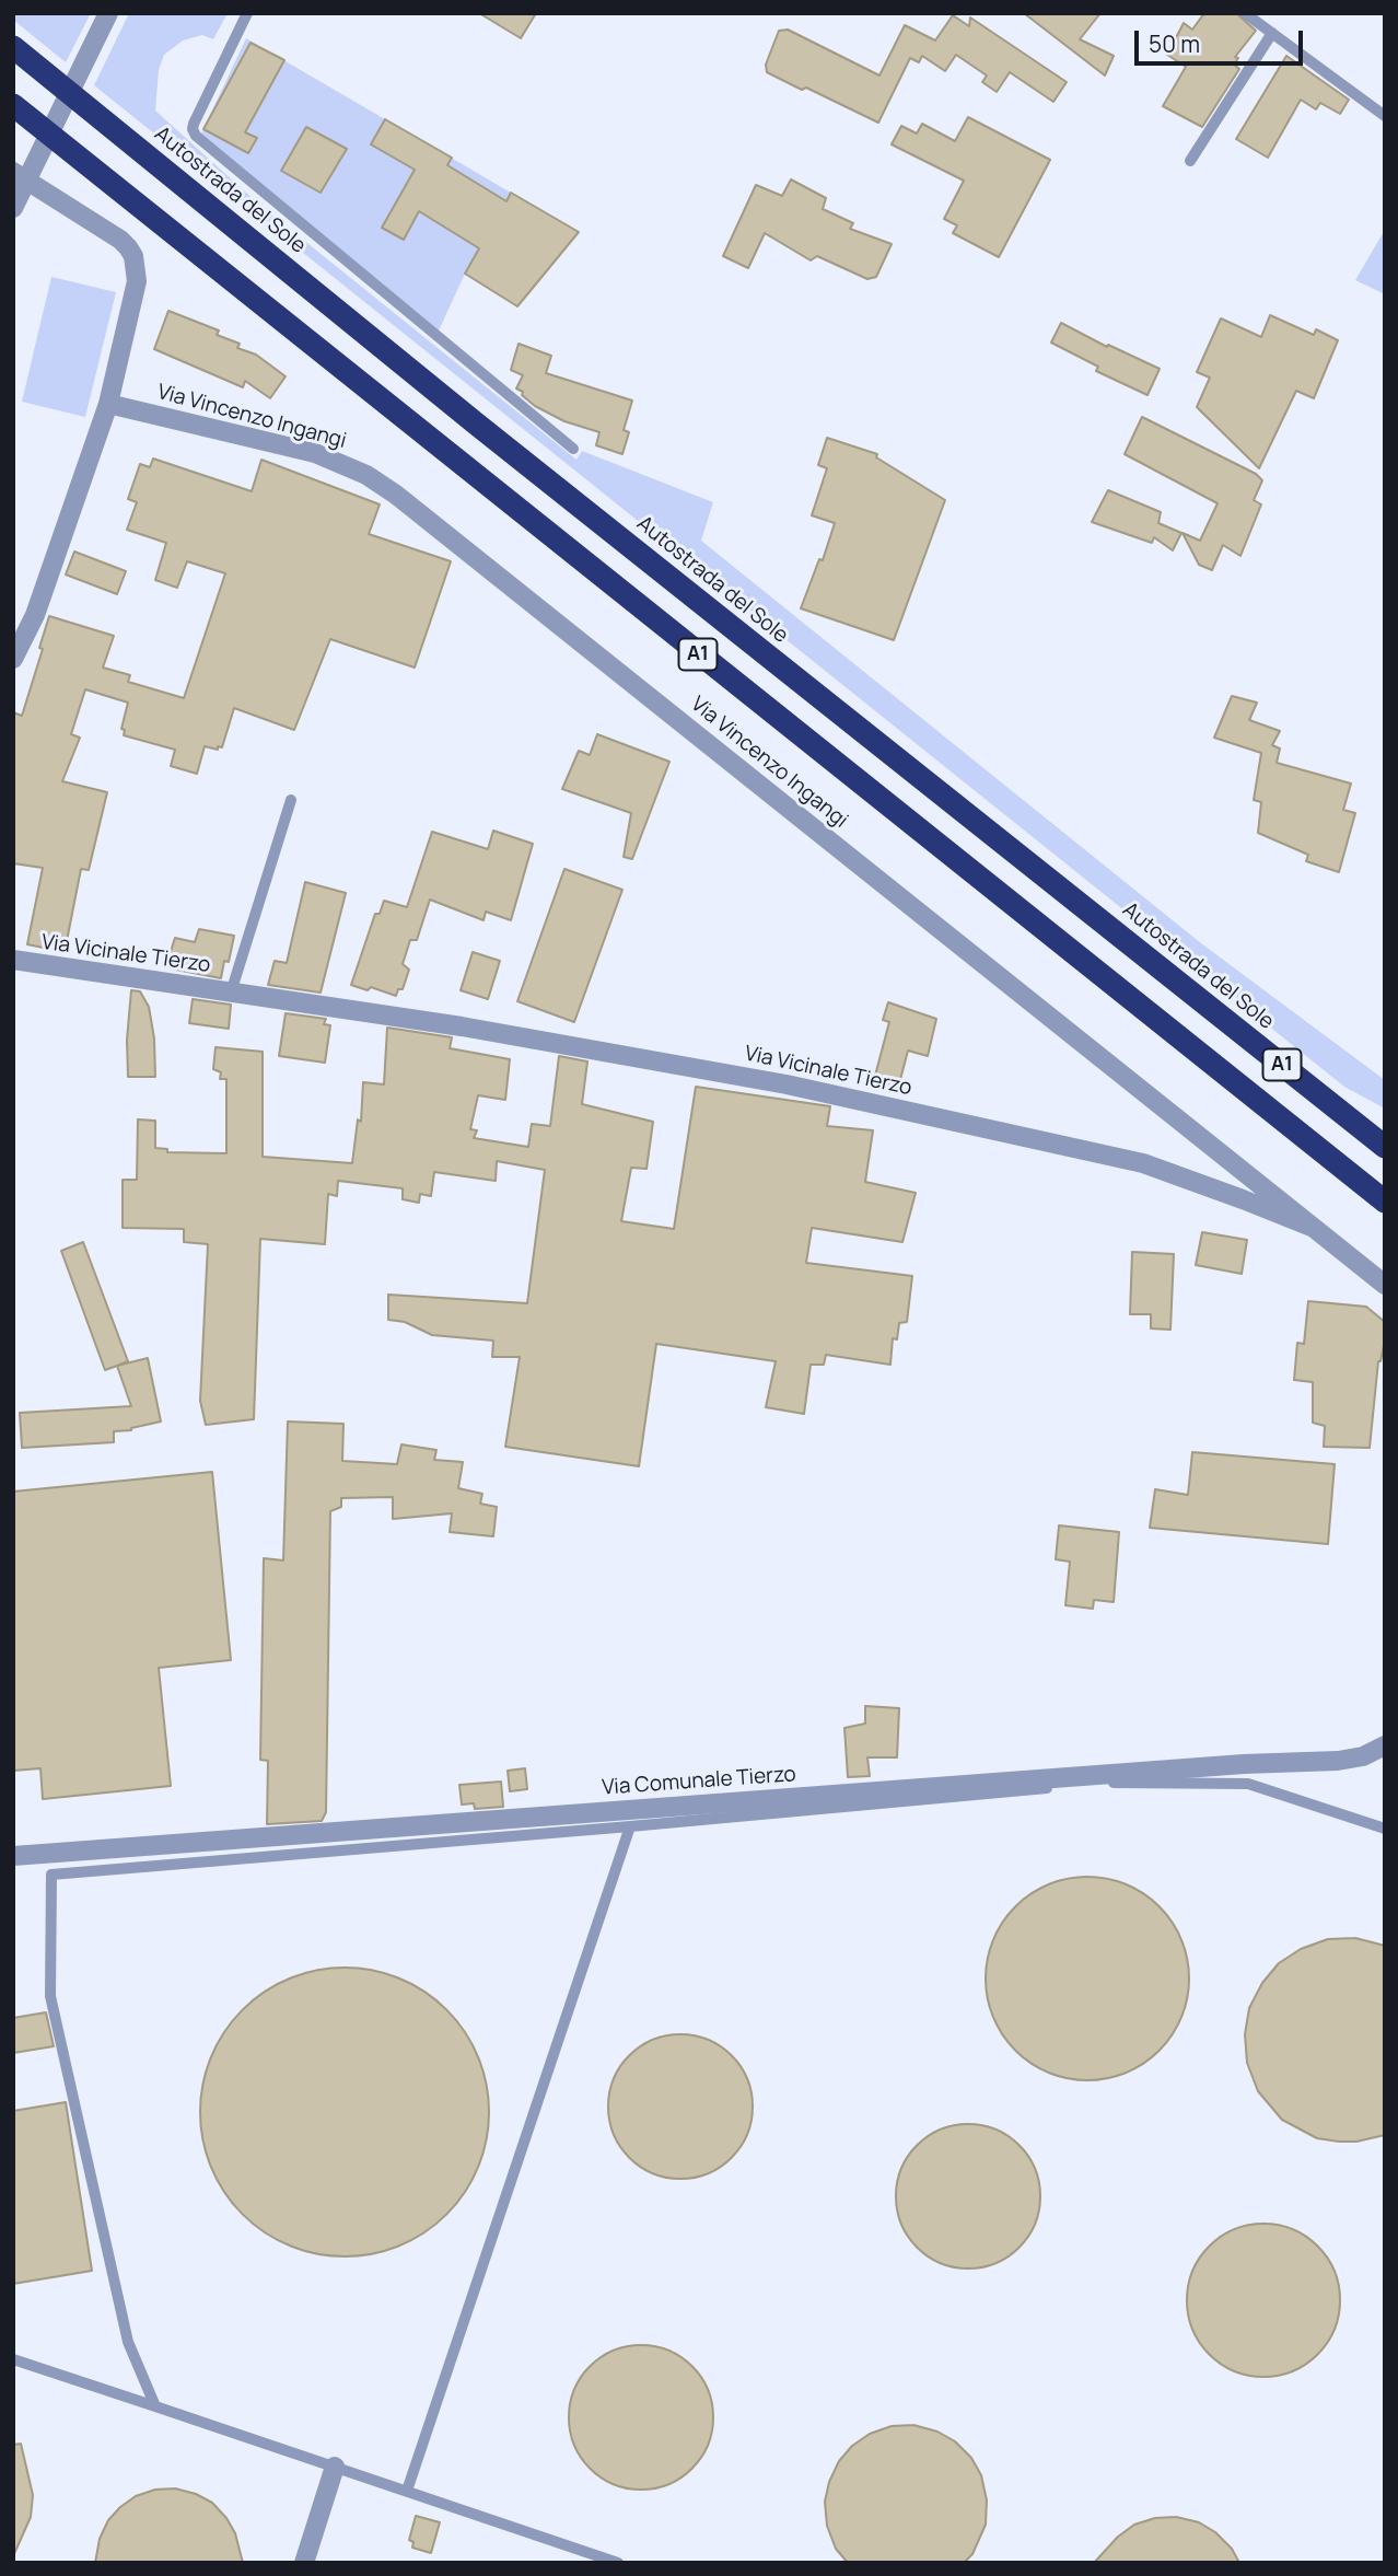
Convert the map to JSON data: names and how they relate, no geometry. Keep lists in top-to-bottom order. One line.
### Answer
{"streets":{"highway":["Autostrada del Sole","A1"],"street":["Via Vincenzo Ingangi","Via Vicinale Tierzo","Via Comunale Tierzo"]},"crossings":[["Via Vincenzo Ingangi","Via Vicinale Tierzo"]],"scale_bar":"50 m"}
